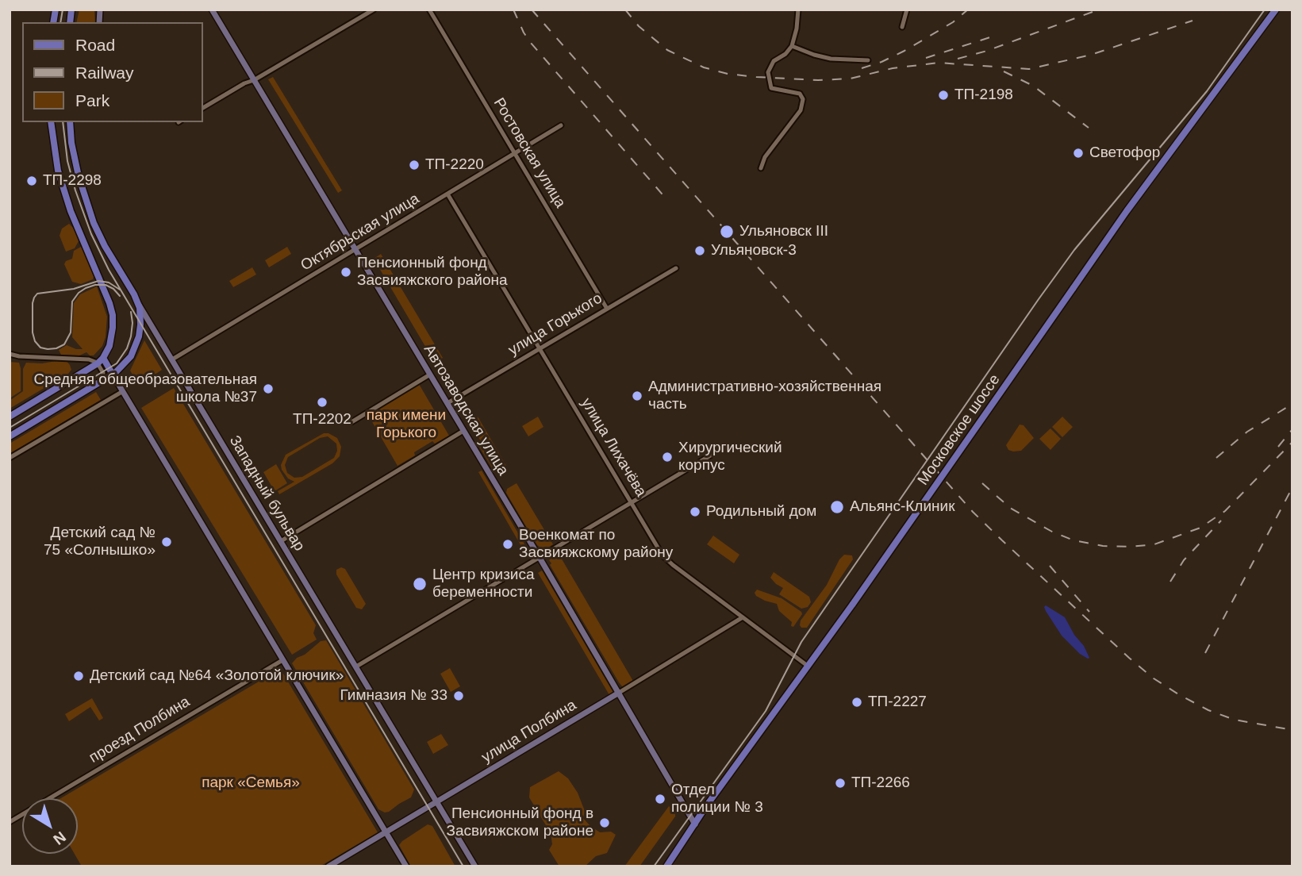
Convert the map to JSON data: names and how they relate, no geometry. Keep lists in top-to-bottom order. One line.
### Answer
{"streets":{"main road":["Московское шоссе","Западный бульвар"],"street":["Ростовская улица","Октябрьская улица","улица Горького","Автозаводская улица","улица Лихачёва","проезд Полбина","улица Полбина"]},"crossings":[["Ростовская улица","Октябрьская улица"],["Ростовская улица","улица Горького"],["Октябрьская улица","Автозаводская улица"],["Октябрьская улица","улица Лихачёва"],["Октябрьская улица","Западный бульвар"],["улица Горького","Автозаводская улица"],["улица Горького","улица Лихачёва"],["Автозаводская улица","Московское шоссе"],["Автозаводская улица","улица Полбина"],["Московское шоссе","улица Лихачёва"],["улица Лихачёва","улица Полбина"],["Западный бульвар","улица Полбина"]],"parks":["парк имени Горького","парк «Семья»"],"places":["ТП-2198","Светофор","ТП-2220","ТП-2298","Ульяновск III","Ульяновск-3","Пенсионный фонд Засвияжского района","Средняя общеобразовательная школа №37","Административно-хозяйственная часть","ТП-2202","Хирургический корпус","Альянс-Клиник","Родильный дом","Детский сад № 75 «Солнышко»","Военкомат по Засвияжскому району","Центр кризиса беременности","Детский сад №64 «Золотой ключик»","Гимназия № 33","ТП-2227","ТП-2266","Отдел полиции № 3","Пенсионный фонд в Засвияжском районе"],"legend":["Road","Railway","Park"],"north":"bottom right"}
